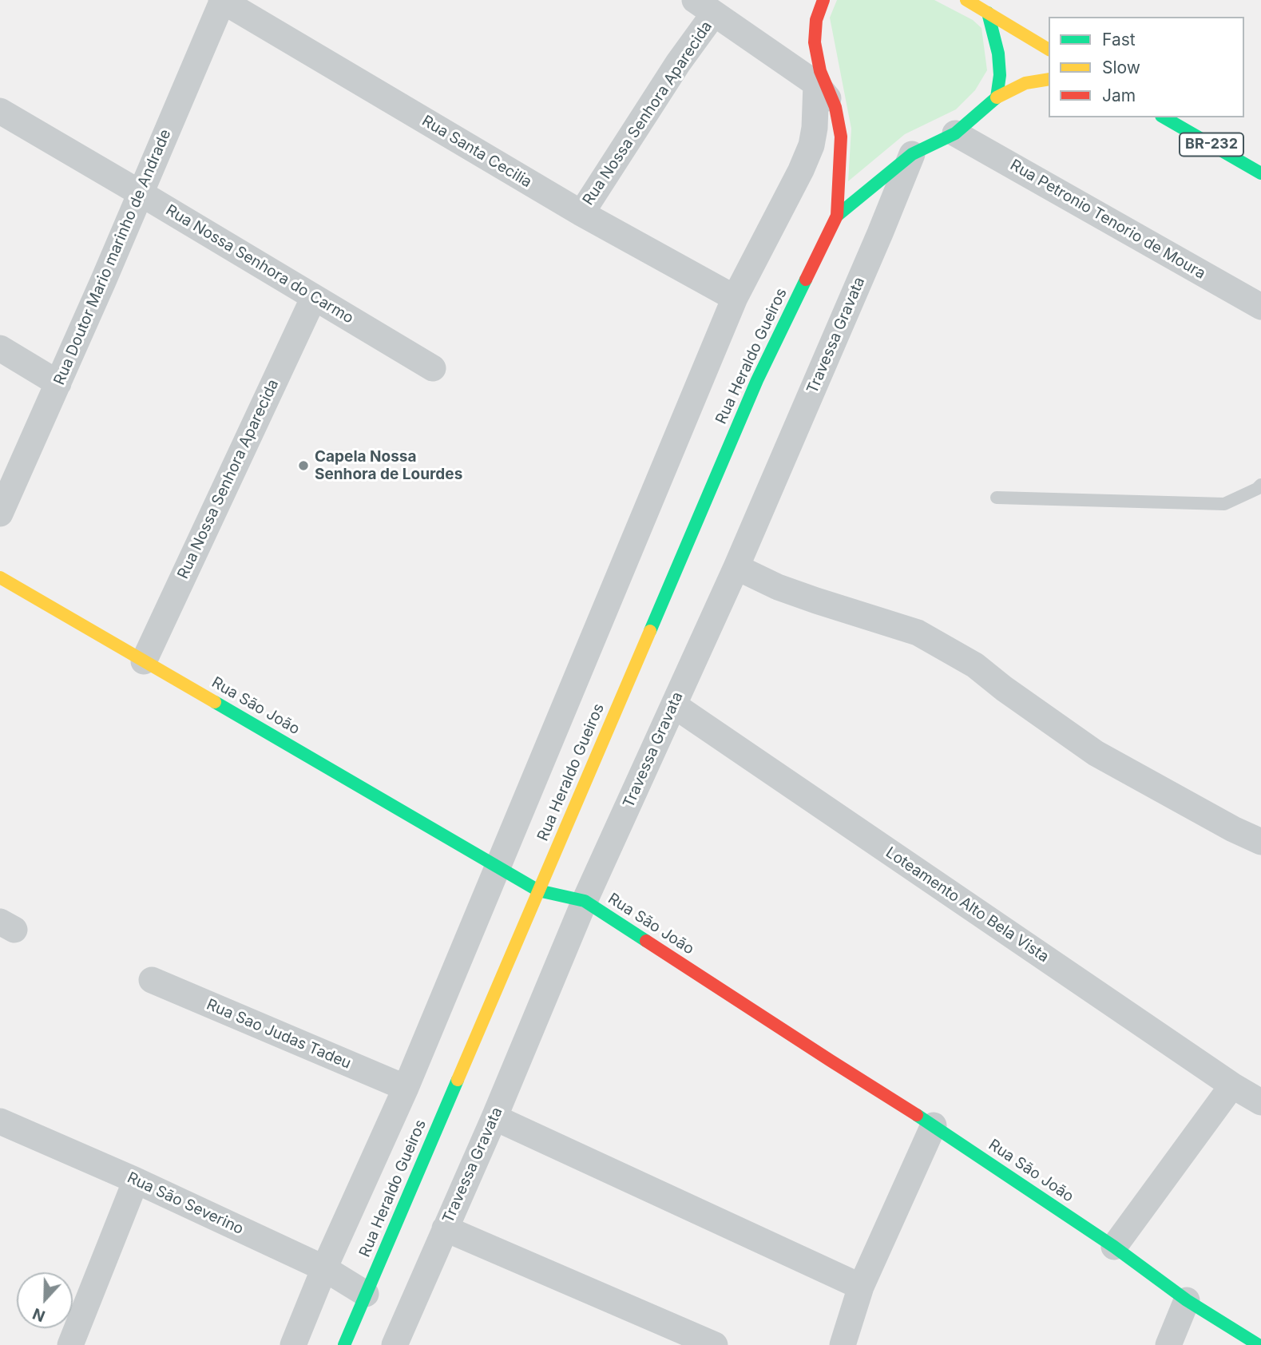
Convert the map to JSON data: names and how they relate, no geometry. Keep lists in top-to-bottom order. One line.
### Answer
{"streets":{"main road":["BR-232","Rua Heraldo Gueiros","Rua São João"],"street":["Rua Nossa Senhora Aparecida","Rua Santa Cecilia","Rua Petronio Tenorio de Moura","Rua Doutor Mario marinho de Andrade","Rua Nossa Senhora do Carmo","Travessa Gravata","Loteamento Alto Bela Vista","Rua Sao Judas Tadeu","Rua São Severino"]},"crossings":[["Rua Nossa Senhora Aparecida","Rua Santa Cecilia"],["Rua Nossa Senhora Aparecida","Rua Nossa Senhora do Carmo"],["Rua Nossa Senhora Aparecida","Rua São João"],["Rua Santa Cecilia","Rua Doutor Mario marinho de Andrade"],["Rua Petronio Tenorio de Moura","Rua Heraldo Gueiros"],["Rua Doutor Mario marinho de Andrade","Rua Nossa Senhora do Carmo"],["Travessa Gravata","Rua Heraldo Gueiros"],["Travessa Gravata","Rua São João"],["Travessa Gravata","Loteamento Alto Bela Vista"],["Rua Heraldo Gueiros","Rua São João"],["Rua Heraldo Gueiros","Rua São Severino"]],"places":["Capela Nossa Senhora de Lourdes"],"legend":["Fast","Slow","Jam"],"north":"bottom"}
